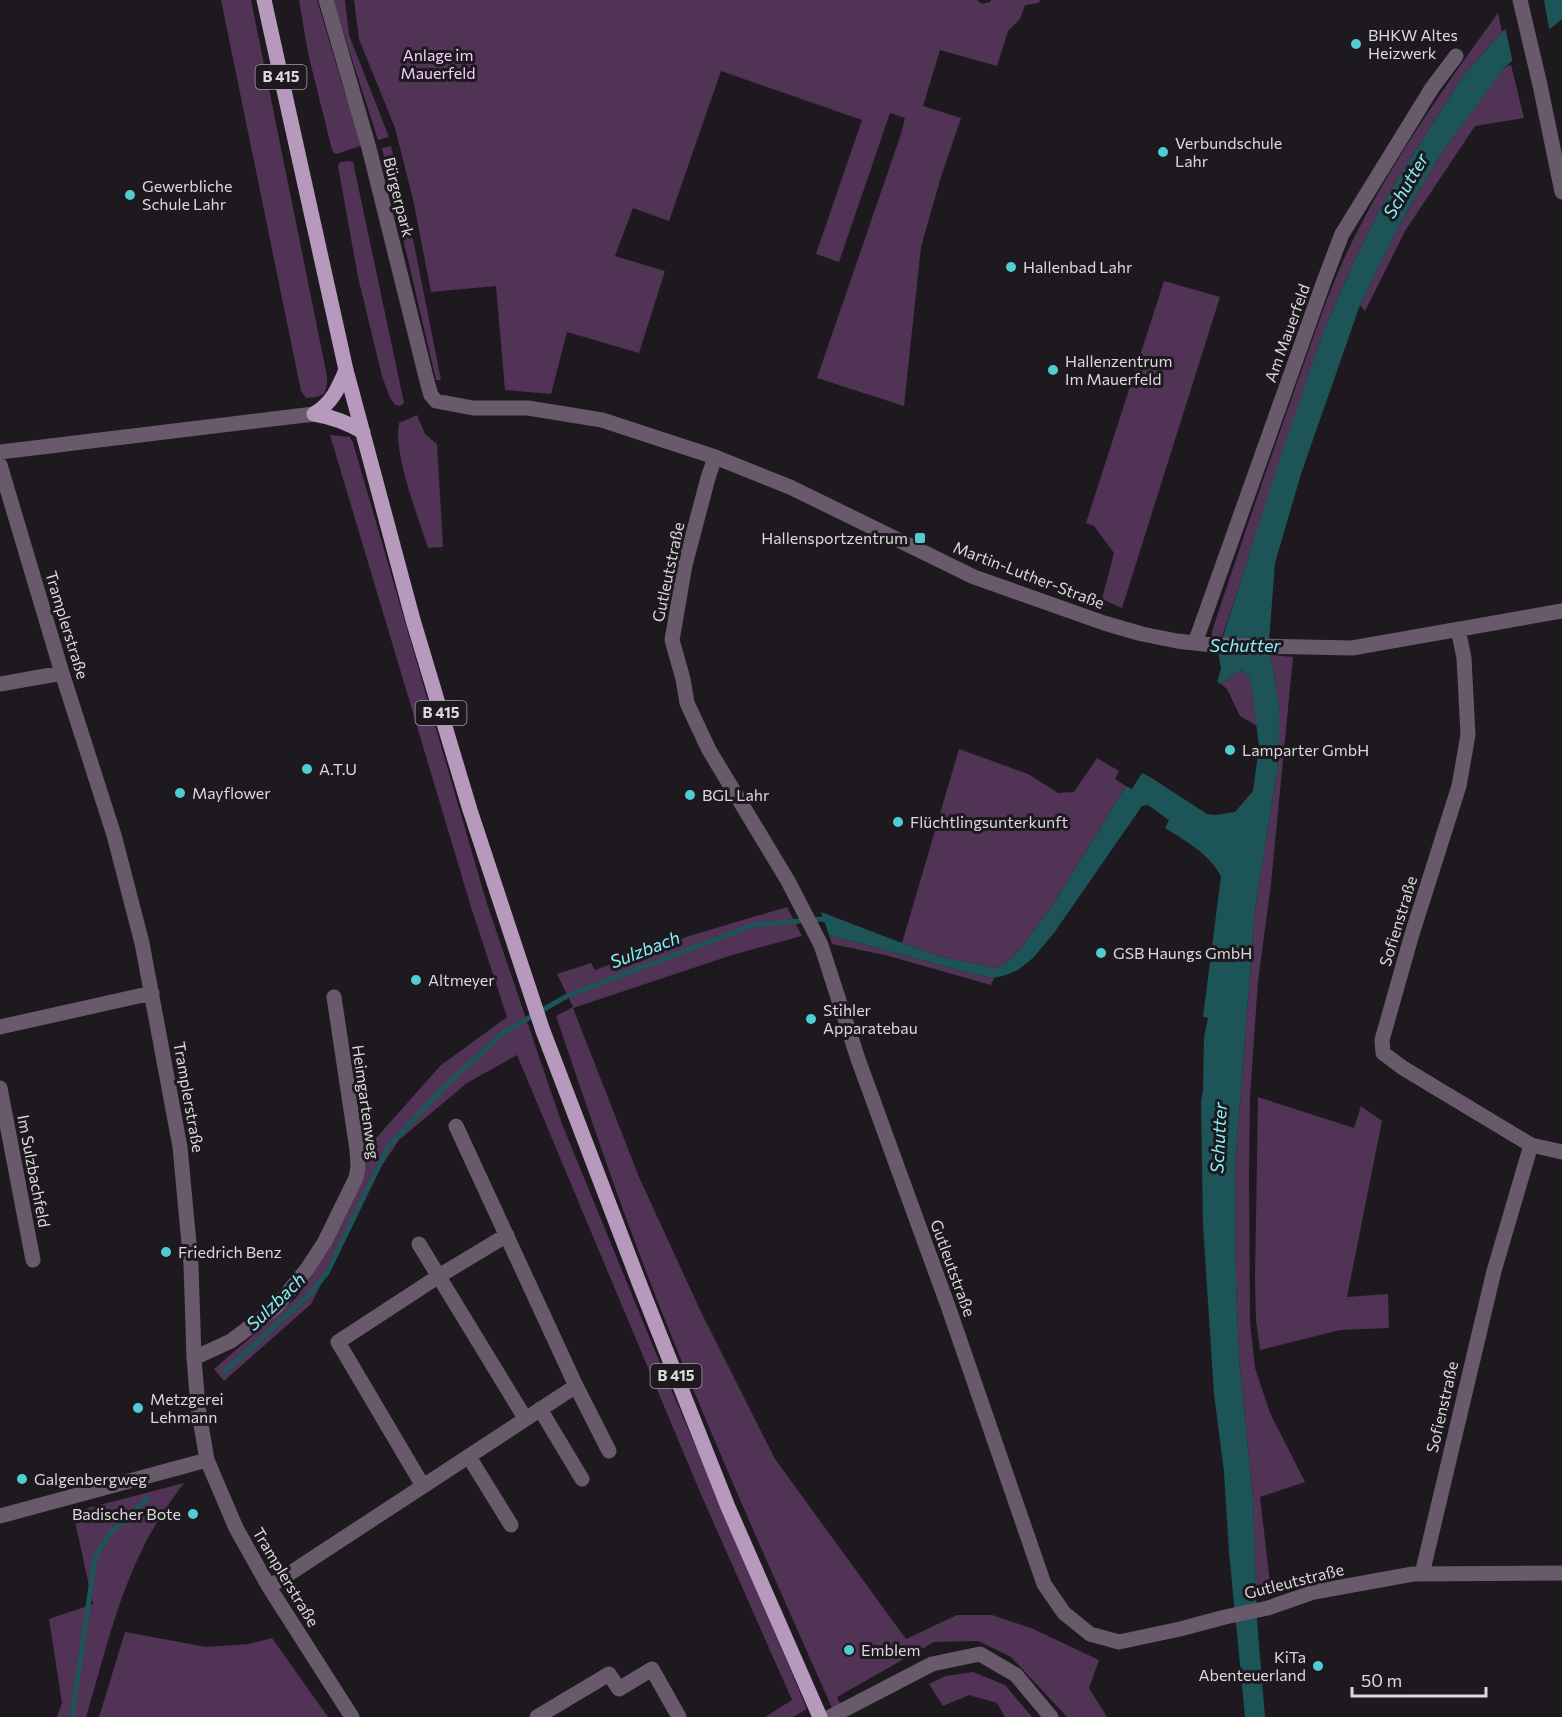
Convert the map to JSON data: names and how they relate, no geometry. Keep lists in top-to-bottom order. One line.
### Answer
{"streets":{"main road":["B 415"],"street":["Bürgerpark","Am Mauerfeld","Gutleutstraße","Martin-Luther-Straße","Tramplerstraße","Sofienstraße","Heimgartenweg","Im Sulzbachfeld"]},"crossings":[["Bürgerpark","Martin-Luther-Straße"],["Am Mauerfeld","Martin-Luther-Straße"],["Gutleutstraße","Martin-Luther-Straße"],["Gutleutstraße","Sofienstraße"],["Martin-Luther-Straße","Sofienstraße"],["Tramplerstraße","Heimgartenweg"]],"water":["Schutter","Sulzbach"],"parks":["Anlage im Mauerfeld"],"places":{"other":["BHKW Altes Heizwerk","Verbundschule Lahr","Gewerbliche Schule Lahr","Hallenbad Lahr","Hallenzentrum Im Mauerfeld","Lamparter GmbH","A.T.U","Mayflower","BGL Lahr","Flüchtlingsunterkunft","GSB Haungs GmbH","Altmeyer","Stihler Apparatebau","Friedrich Benz","Metzgerei Lehmann","Galgenbergweg","Badischer Bote","Emblem","KiTa Abenteuerland"],"transit":["Hallensportzentrum"]},"scale_bar":"50 m"}
